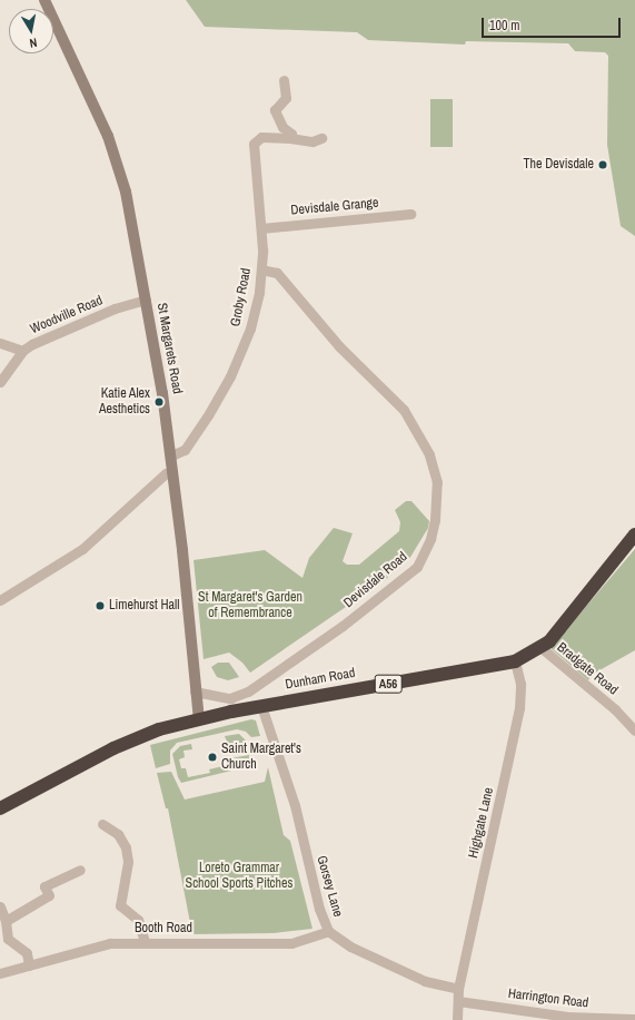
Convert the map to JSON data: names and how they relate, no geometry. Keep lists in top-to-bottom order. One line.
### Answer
{"streets":{"highway":["Dunham Road","A56"],"street":["Devisdale Grange","Groby Road","Woodville Road","St Margarets Road","Devisdale Road","Bradgate Road","Highgate Lane","Gorsey Lane","Booth Road","Harrington Road"]},"crossings":[["Devisdale Grange","Groby Road"],["Groby Road","St Margarets Road"],["Groby Road","Devisdale Road"],["Woodville Road","St Margarets Road"],["St Margarets Road","Devisdale Road"],["St Margarets Road","Dunham Road"],["Bradgate Road","Dunham Road"],["Dunham Road","Highgate Lane"],["Dunham Road","Gorsey Lane"],["Highgate Lane","Gorsey Lane"],["Gorsey Lane","Booth Road"]],"parks":["St Margaret's Garden of Remembrance","Loreto Grammar School Sports Pitches"],"places":["The Devisdale","Katie Alex Aesthetics","Limehurst Hall","Saint Margaret's Church"],"scale_bar":"100 m","north":"bottom"}
